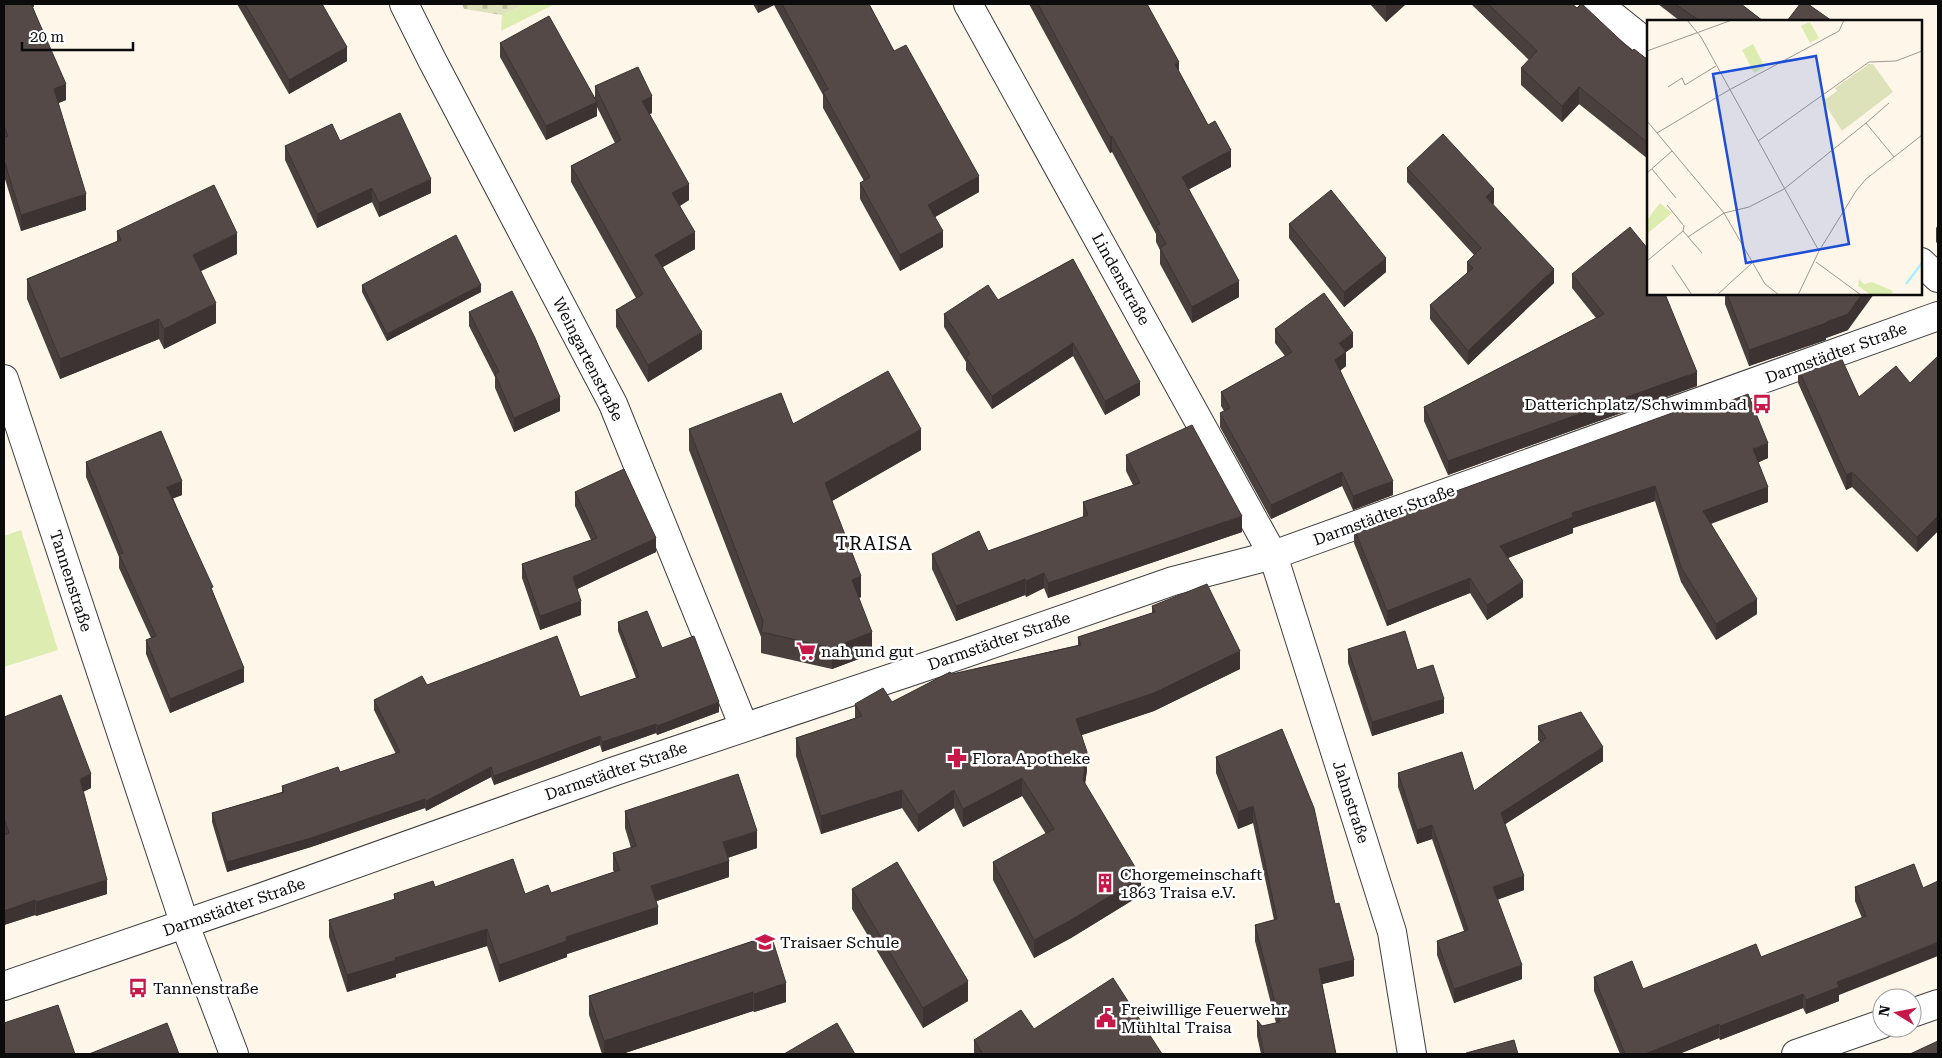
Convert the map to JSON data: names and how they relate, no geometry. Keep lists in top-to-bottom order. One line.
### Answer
{"streets":{"street":["Lindenstraße","Darmstädter Straße","Weingartenstraße","Tannenstraße","Jahnstraße"]},"crossings":[["Lindenstraße","Darmstädter Straße"],["Lindenstraße","Jahnstraße"],["Darmstädter Straße","Weingartenstraße"],["Darmstädter Straße","Tannenstraße"],["Darmstädter Straße","Jahnstraße"]],"districts":["TRAISA"],"places":{"bus stop":["Datterichplatz/Schwimmbad","Tannenstraße"],"supermarket":["nah und gut"],"pharmacy":["Flora Apotheke"],"building":["Chorgemeinschaft 1863 Traisa e.V."],"school or university":["Traisaer Schule"],"public building":["Freiwillige Feuerwehr Mühltal Traisa"]},"scale_bar":"20 m","north":"left"}
